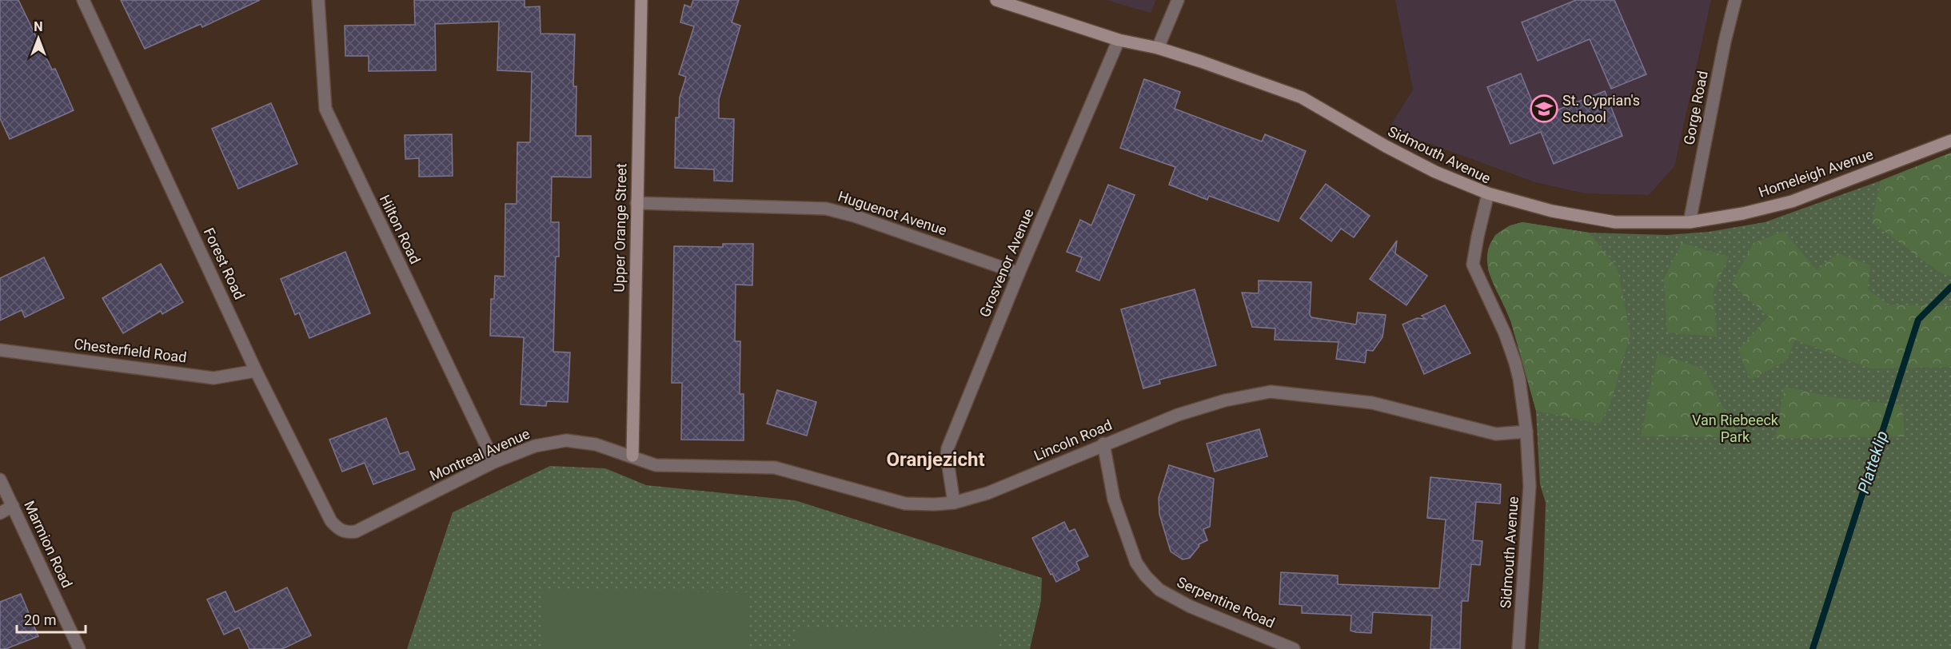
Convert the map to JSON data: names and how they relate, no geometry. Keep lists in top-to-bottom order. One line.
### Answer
{"streets":{"street":["Gorge Road","Sidmouth Avenue","Homeleigh Avenue","Huguenot Avenue","Upper Orange Street","Hilton Road","Grosvenor Avenue","Forest Road","Chesterfield Road","Lincoln Road","Montreal Avenue","Marmion Road","Serpentine Road"]},"crossings":[["Gorge Road","Homeleigh Avenue"],["Sidmouth Avenue","Homeleigh Avenue"],["Sidmouth Avenue","Grosvenor Avenue"],["Sidmouth Avenue","Lincoln Road"],["Huguenot Avenue","Upper Orange Street"],["Huguenot Avenue","Grosvenor Avenue"],["Upper Orange Street","Lincoln Road"],["Upper Orange Street","Montreal Avenue"],["Hilton Road","Montreal Avenue"],["Grosvenor Avenue","Lincoln Road"],["Forest Road","Chesterfield Road"],["Forest Road","Montreal Avenue"],["Lincoln Road","Montreal Avenue"],["Lincoln Road","Serpentine Road"]],"districts":["Oranjezicht"],"water":["Platteklip"],"parks":["Van Riebeeck Park"],"places":{"school or university":["St. Cyprian's School"]},"scale_bar":"20 m","north":"top"}
